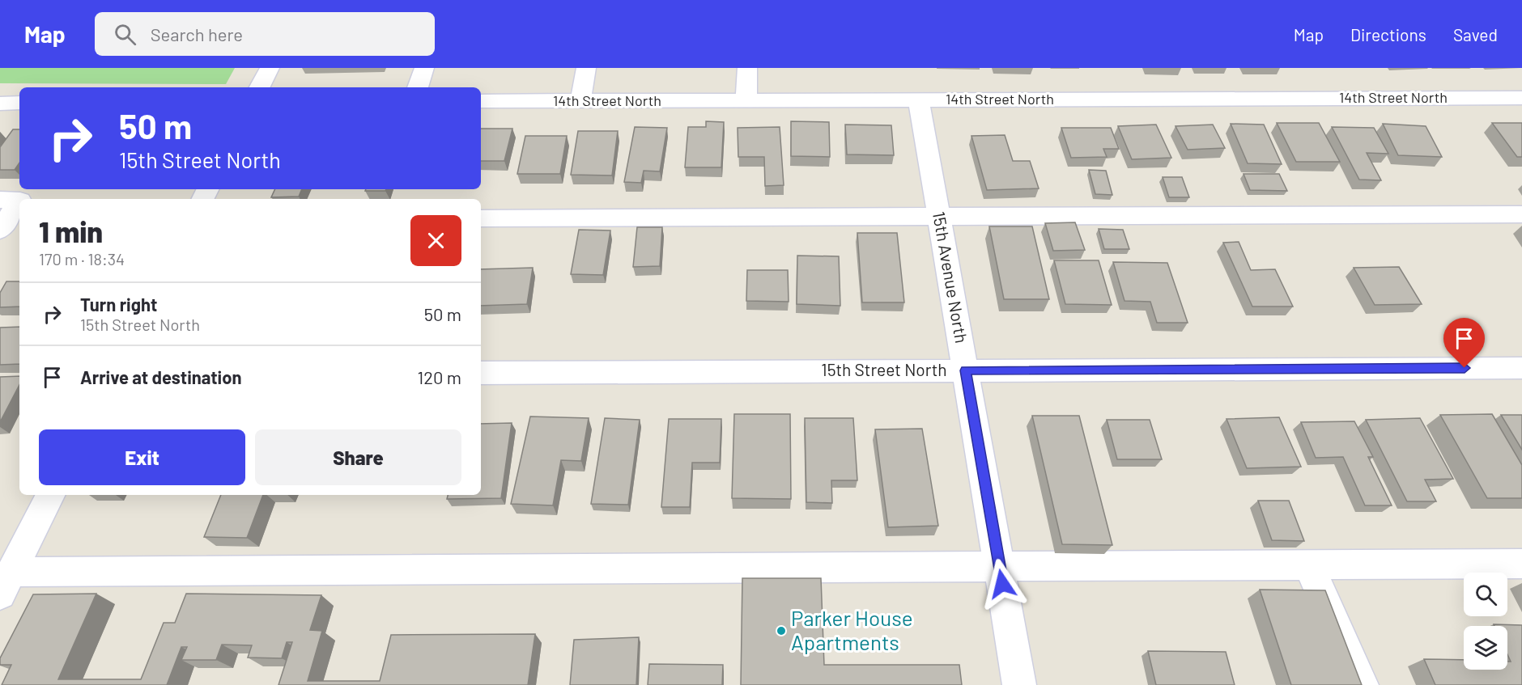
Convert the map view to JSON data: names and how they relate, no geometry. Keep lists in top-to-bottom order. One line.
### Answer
{"streets":{"street":["14th Street North","15th Avenue North","15th Street North"]},"crossings":[["14th Street North","15th Avenue North"],["15th Avenue North","15th Street North"]],"places":["Parker House Apartments"],"page":{"header":"Map","search":"Search here","nav":["Map","Directions","Saved"],"turn":["50 m","15th Street North"],"heading":["1 min","170 m · 18:34"],"list":[{"name":"Turn right","note":"15th Street North","value":"50 m"},{"name":"Arrive at destination","value":"120 m"}],"buttons":["Exit","Share"]}}
